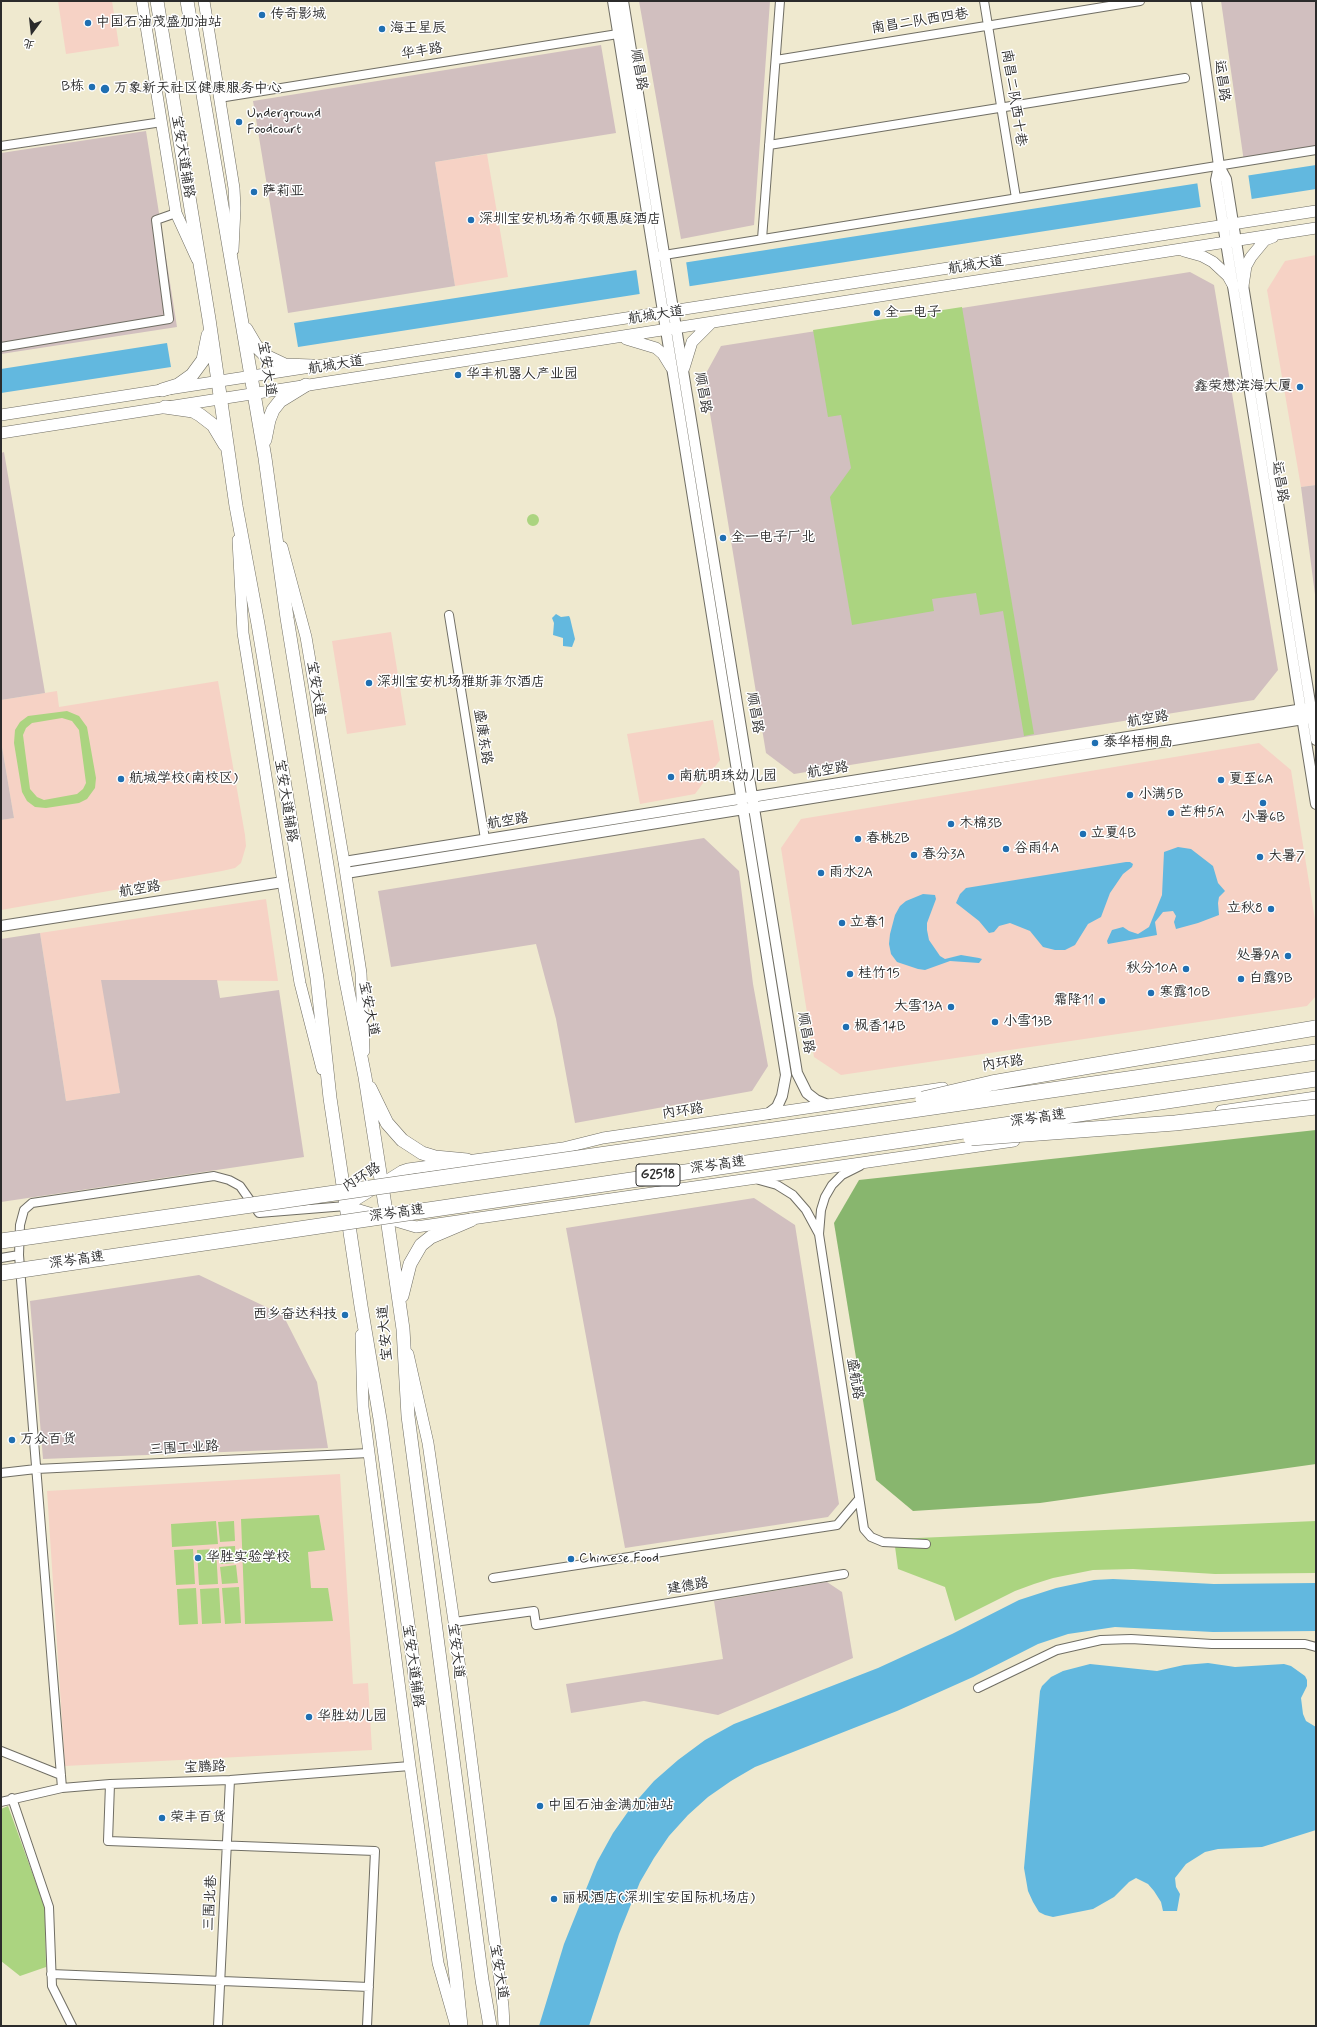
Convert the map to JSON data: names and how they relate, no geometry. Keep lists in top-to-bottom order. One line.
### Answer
{"streets":{"highway":["深岑高速","G2518"],"main road":["宝安大道辅路","航城大道","宝安大道","内环路"],"street":["南昌二队西四巷","华丰路","顺昌路","运昌路","南昌二队西十巷","航空路","盛康东路","盛航路","三围工业路","建德路","宝腾路","三围北巷"]},"crossings":[["南昌二队西四巷","南昌二队西十巷"],["华丰路","顺昌路"],["顺昌路","航城大道"],["顺昌路","航空路"],["顺昌路","内环路"],["运昌路","航城大道"],["运昌路","航空路"],["宝安大道辅路","宝安大道"],["宝安大道辅路","航空路"],["宝安大道辅路","三围工业路"],["宝安大道辅路","宝腾路"],["航城大道","宝安大道"],["宝安大道","内环路"],["航空路","盛康东路"],["宝腾路","三围北巷"]],"places":["传奇影城","中国石油茂盛加油站","海王星辰","B栋","万象新天社区健康服务中心","Underground Foodcourt","萨莉亚","深圳宝安机场希尔顿惠庭酒店","全一电子","华丰机器人产业园","鑫荣懋滨海大厦","全一电子厂北","深圳宝安机场雅斯菲尔酒店","泰华梧桐岛","南航明珠幼儿园","航城学校(南校区)","夏至6A","小满5B","小暑6B","芒种5A","木棉3B","立夏4B","春桃2B","谷雨4A","春分3A","大暑7","雨水2A","立秋8","立春1","处暑9A","秋分10A","桂竹15","白露9B","寒露10B","霜降11","大雪13A","小雪13B","枫香14B","西乡奋达科技","万众百货","华胜实验学校","Chinese Food","华胜幼儿园","中国石油金满加油站","荣丰百货","丽枫酒店(深圳宝安国际机场店)"],"north":"bottom"}
